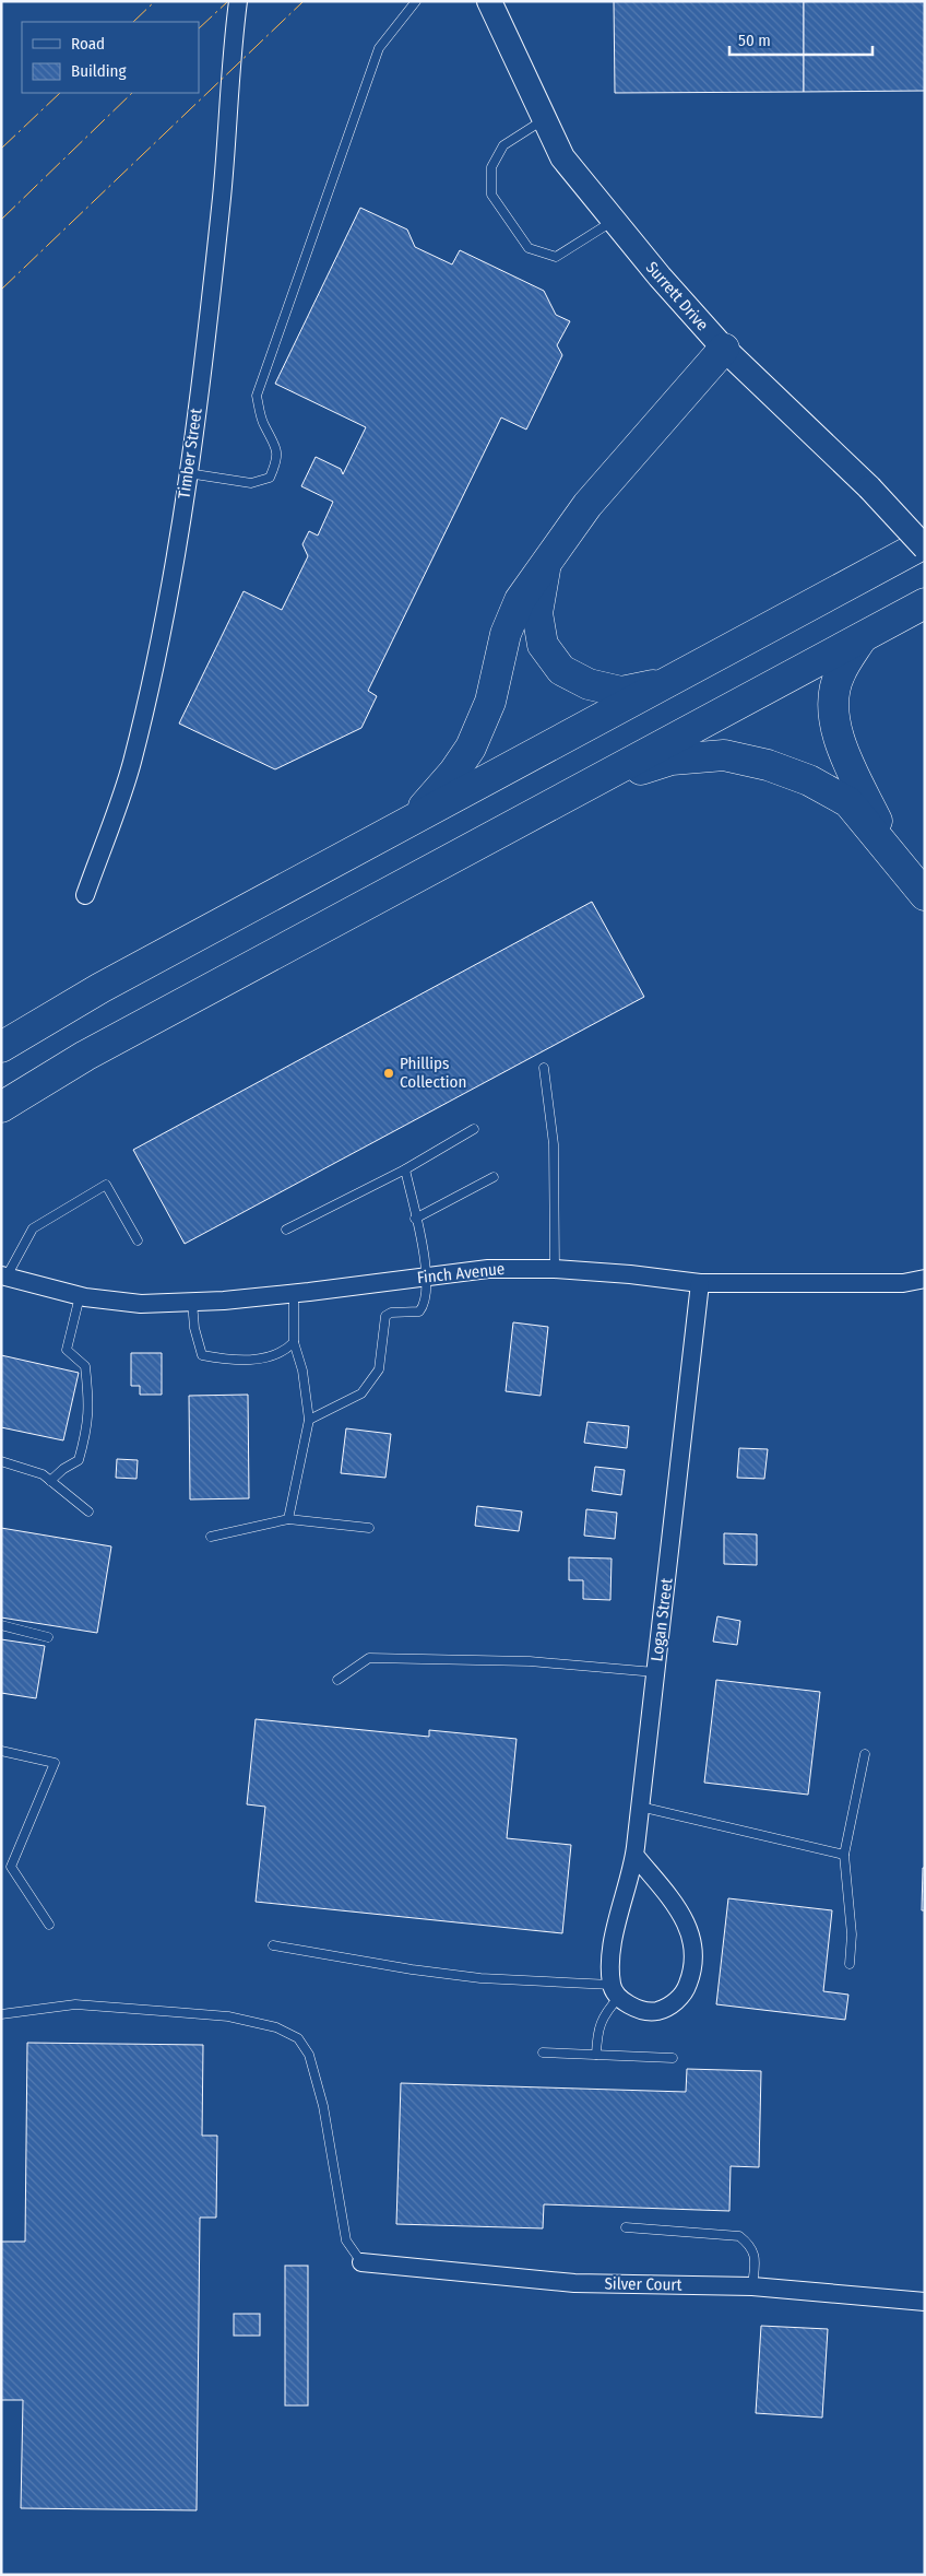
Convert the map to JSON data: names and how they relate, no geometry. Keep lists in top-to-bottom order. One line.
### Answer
{"streets":{"street":["Surrett Drive","Timber Street","Finch Avenue","Logan Street","Silver Court"]},"crossings":[["Finch Avenue","Logan Street"]],"places":["Phillips Collection"],"legend":["Road","Building"],"scale_bar":"50 m"}
